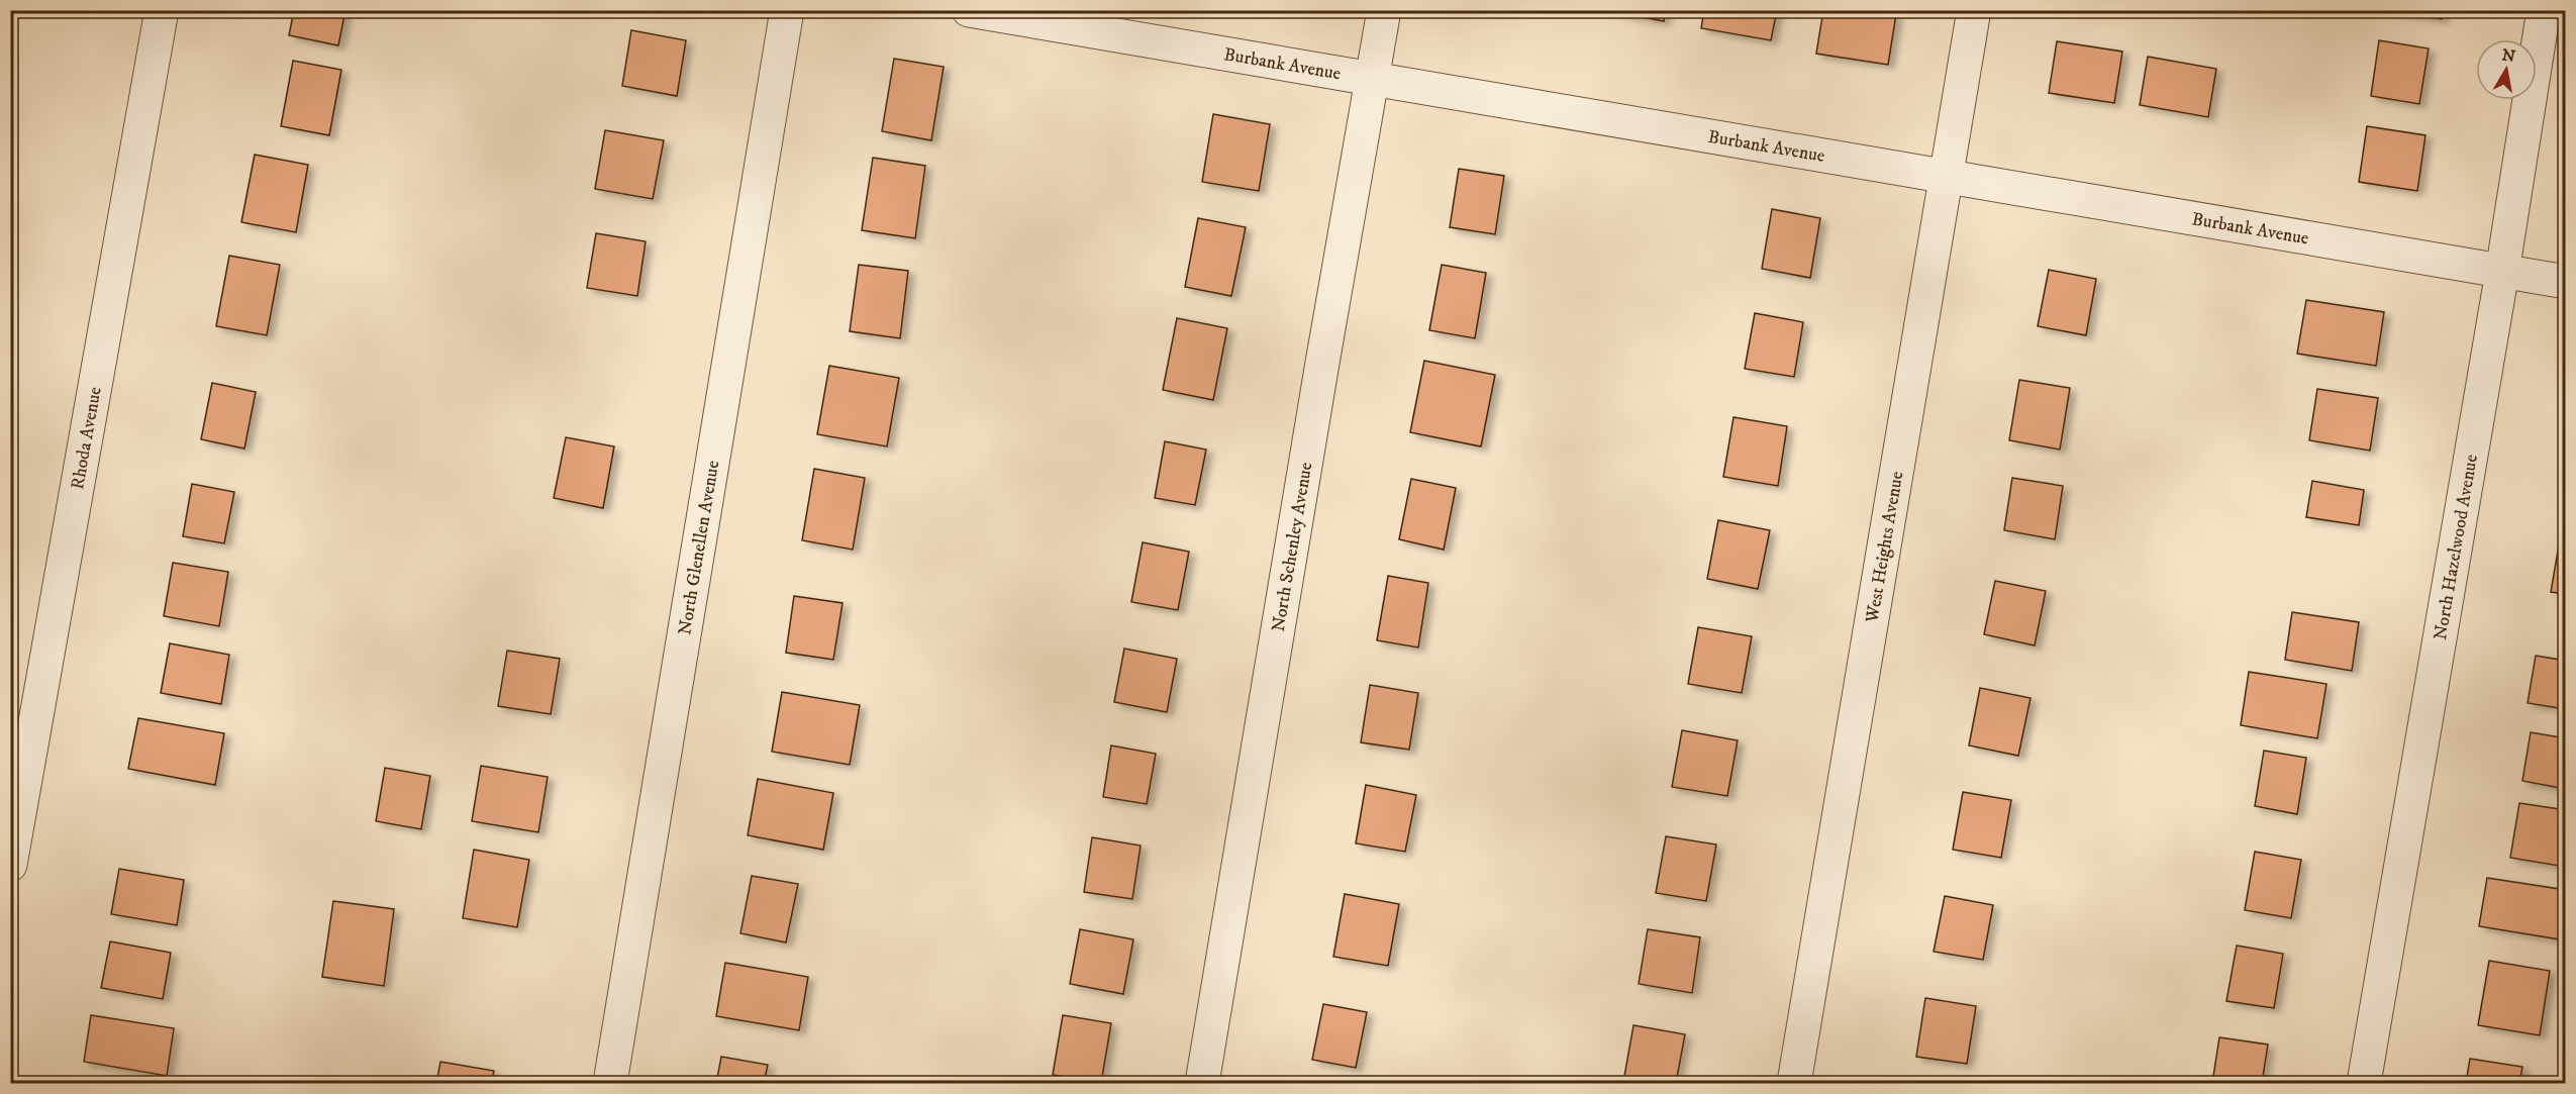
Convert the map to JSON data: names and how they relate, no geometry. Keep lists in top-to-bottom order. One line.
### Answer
{"streets":{"street":["Burbank Avenue","Rhoda Avenue","North Schenley Avenue","North Glenellen Avenue","West Heights Avenue","North Hazelwood Avenue"]},"crossings":[["Burbank Avenue","North Schenley Avenue"],["Burbank Avenue","West Heights Avenue"],["Burbank Avenue","North Hazelwood Avenue"]],"north":"top"}
